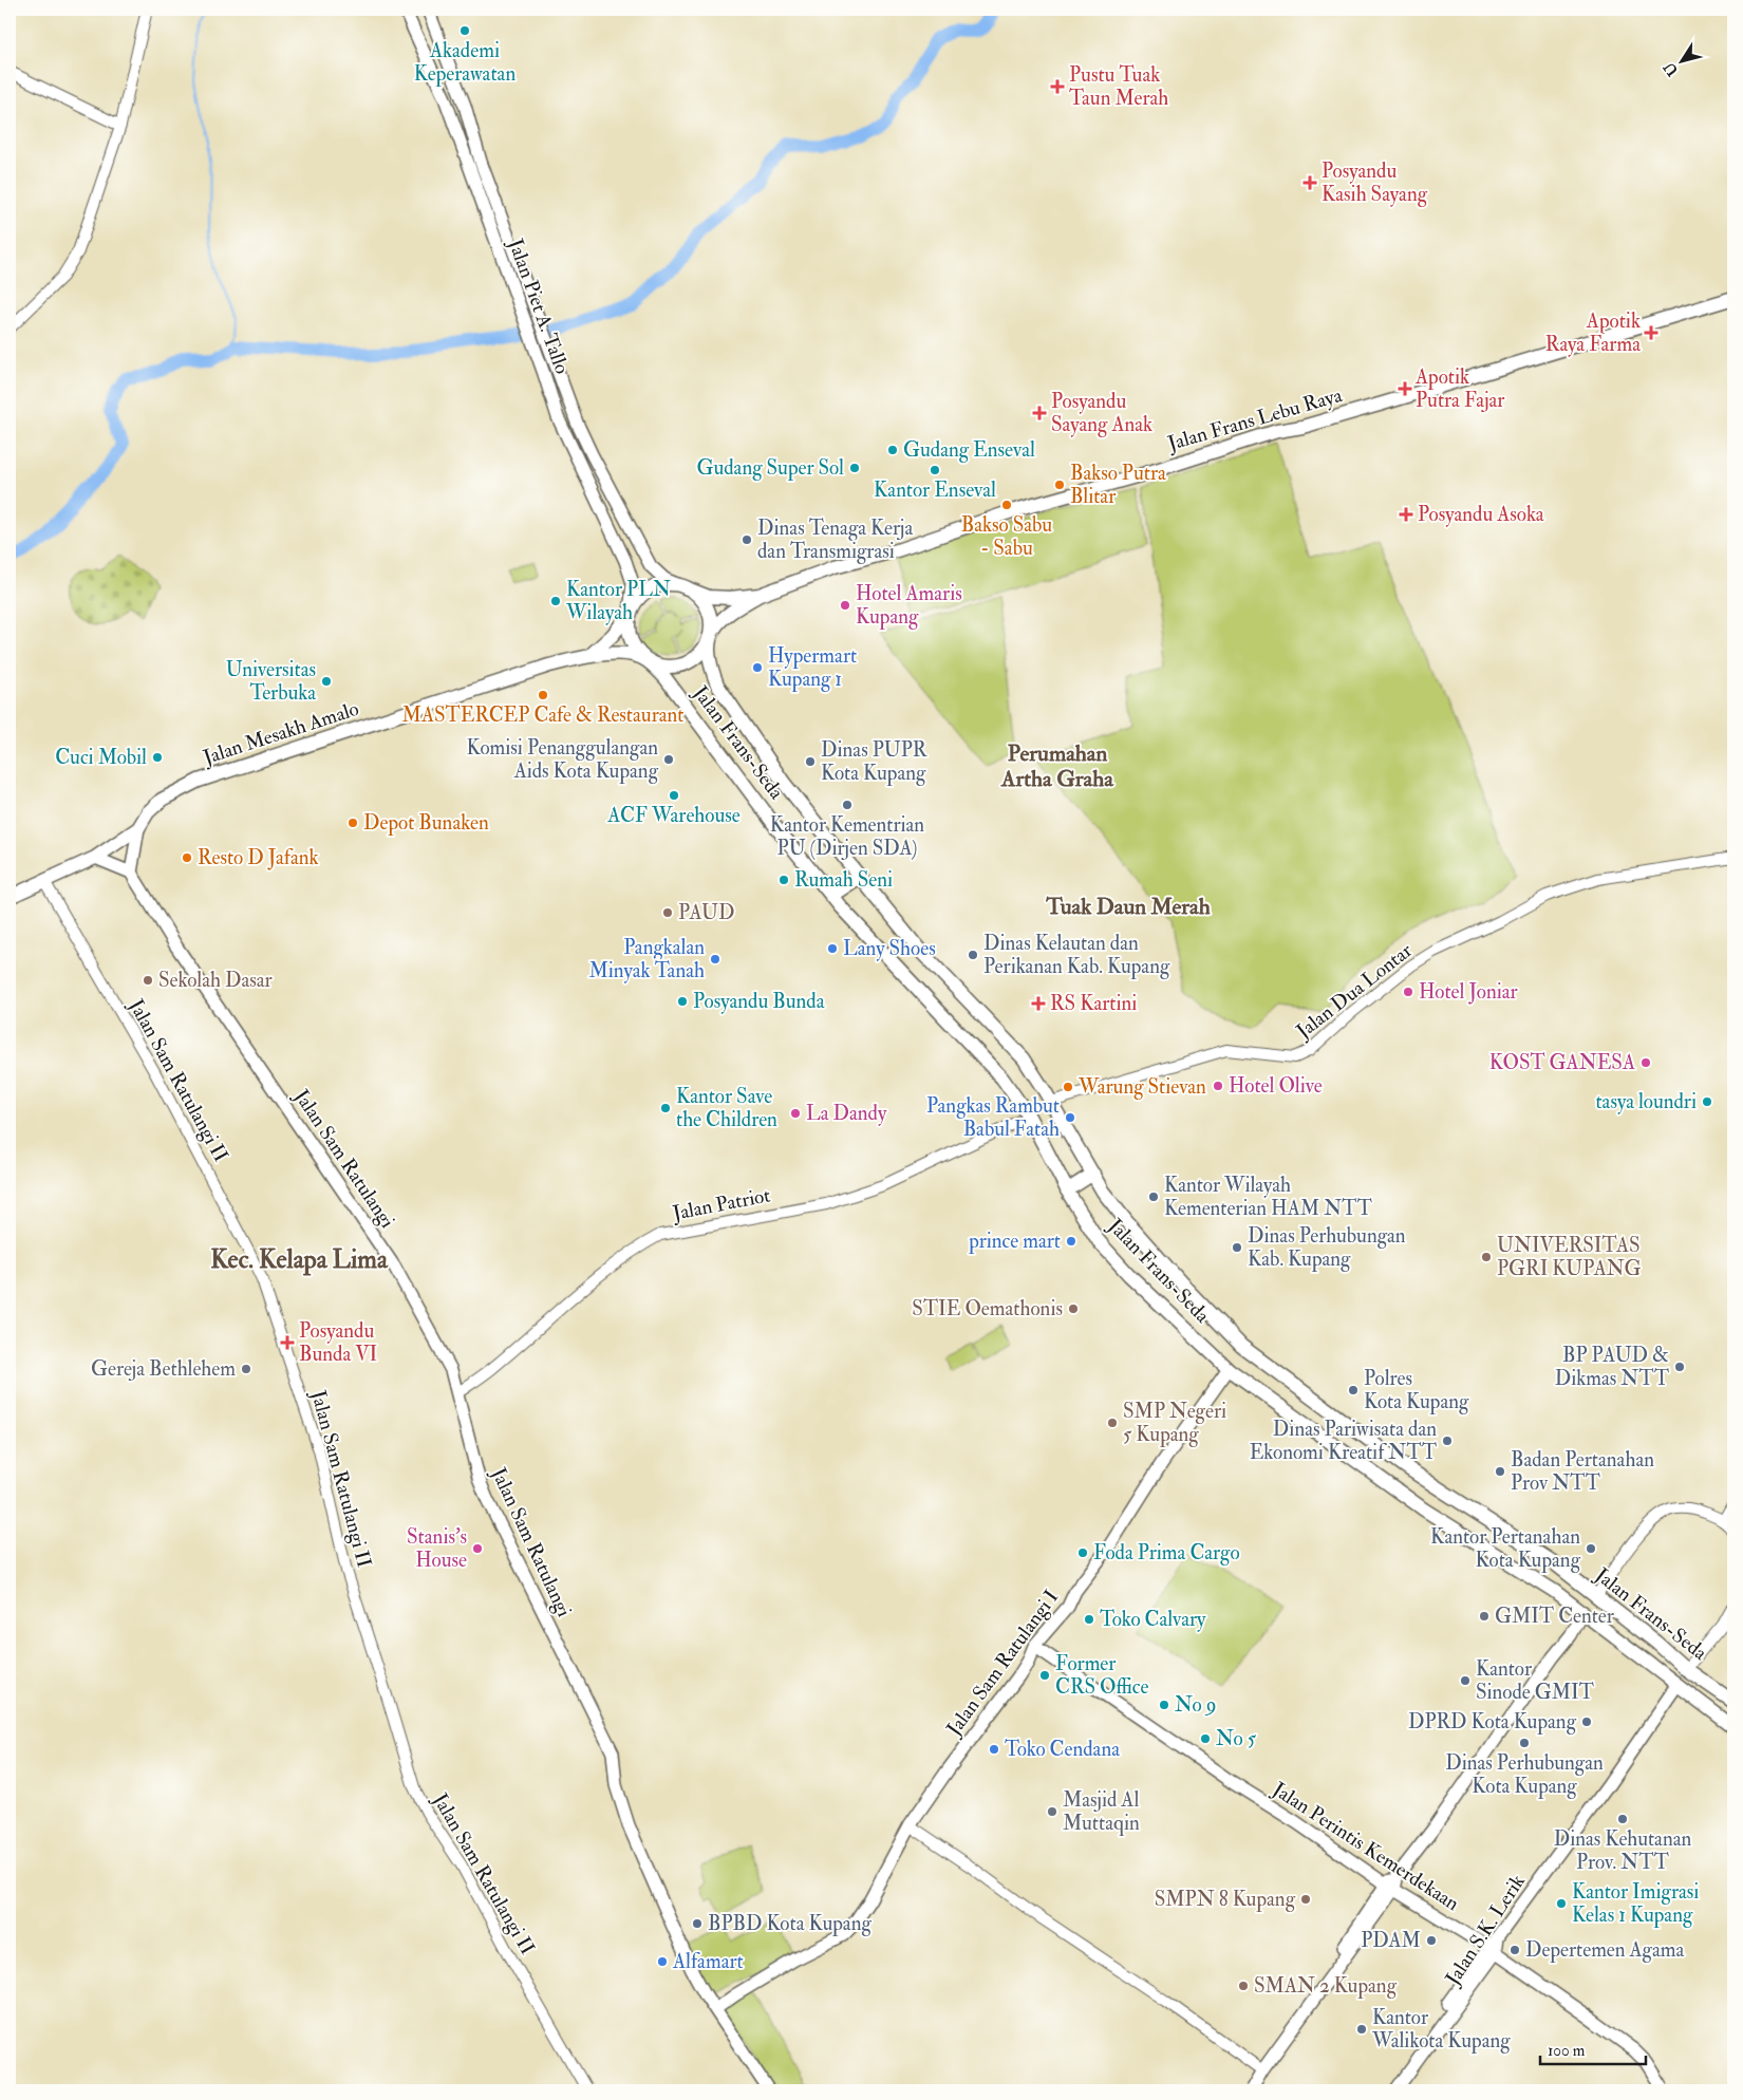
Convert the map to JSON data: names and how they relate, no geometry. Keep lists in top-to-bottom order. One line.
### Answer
{"streets":{"main road":["Jalan Piet A. Tallo","Jalan Frans Lebu Raya","Jalan Mesakh Amalo","Jalan Frans-Seda","Jalan Sam Ratulangi","Jalan Sam Ratulangi I","Jalan Perintis Kemerdekaan","Jalan S.K. Lerik"],"street":["Jalan Dua Lontar","Jalan Sam Ratulangi II","Jalan Patriot"]},"crossings":[["Jalan Piet A. Tallo","Jalan Frans Lebu Raya"],["Jalan Piet A. Tallo","Jalan Mesakh Amalo"],["Jalan Piet A. Tallo","Jalan Frans-Seda"],["Jalan Frans Lebu Raya","Jalan Mesakh Amalo"],["Jalan Frans Lebu Raya","Jalan Frans-Seda"],["Jalan Mesakh Amalo","Jalan Frans-Seda"],["Jalan Mesakh Amalo","Jalan Sam Ratulangi II"],["Jalan Frans-Seda","Jalan Dua Lontar"],["Jalan Frans-Seda","Jalan Patriot"],["Jalan Frans-Seda","Jalan Sam Ratulangi I"],["Jalan Frans-Seda","Jalan S.K. Lerik"],["Jalan Sam Ratulangi","Jalan Patriot"],["Jalan Sam Ratulangi","Jalan Sam Ratulangi I"],["Jalan Sam Ratulangi I","Jalan Perintis Kemerdekaan"],["Jalan Perintis Kemerdekaan","Jalan S.K. Lerik"]],"districts":["Perumahan Artha Graha","Tuak Daun Merah","Kec. Kelapa Lima"],"places":{"other":["Akademi Keperawatan","Gudang Enseval","Gudang Super Sol","Kantor Enseval","Bakso Putra Blitar","Bakso Sabu - Sabu","Dinas Tenaga Kerja dan Transmigrasi","Kantor PLN Wilayah","Hotel Amaris Kupang","Hypermart Kupang 1","Universitas Terbuka","MASTERCEP Cafe & Restaurant","Cuci Mobil","Komisi Penanggulangan Aids Kota Kupang","Dinas PUPR Kota Kupang","ACF Warehouse","Kantor Kementrian PU (Dirjen SDA)","Depot Bunaken","Resto D Jafank","Rumah Seni","PAUD","Lany Shoes","Dinas Kelautan dan Perikanan Kab. Kupang","Pangkalan Minyak Tanah","Sekolah Dasar","Hotel Joniar","Posyandu Bunda","KOST GANESA","Hotel Olive","Warung Stievan","tasya loundri","Kantor Save the Children","La Dandy","Pangkas Rambut Babul Fatah","Kantor Wilayah Kementerian HAM NTT","prince mart","Dinas Perhubungan Kab. Kupang","UNIVERSITAS PGRI KUPANG","STIE Oemathonis","BP PAUD & Dikmas NTT","Gereja Bethlehem","Polres Kota Kupang","SMP Negeri 5 Kupang","Dinas Pariwisata dan Ekonomi Kreatif NTT","Badan Pertanahan Prov NTT","Stanis's House","Kantor Pertanahan Kota Kupang","Foda Prima Cargo","GMIT Center","Toko Calvary","Former CRS Office","Kantor Sinode GMIT","No 9","DPRD Kota Kupang","No 5","Dinas Perhubungan Kota Kupang","Toko Cendana","Masjid Al Muttaqin","Dinas Kehutanan Prov. NTT","SMPN 8 Kupang","Kantor Imigrasi Kelas 1 Kupang","BPBD Kota Kupang","PDAM","Depertemen Agama","Alfamart","SMAN 2 Kupang","Kantor Walikota Kupang"],"health":["Pustu Tuak Taun Merah","Posyandu Kasih Sayang","Apotik Raya Farma","Apotik Putra Fajar","Posyandu Sayang Anak","Posyandu Asoka","RS Kartini","Posyandu Bunda VI"]},"scale_bar":"100 m","north":"bottom left"}
